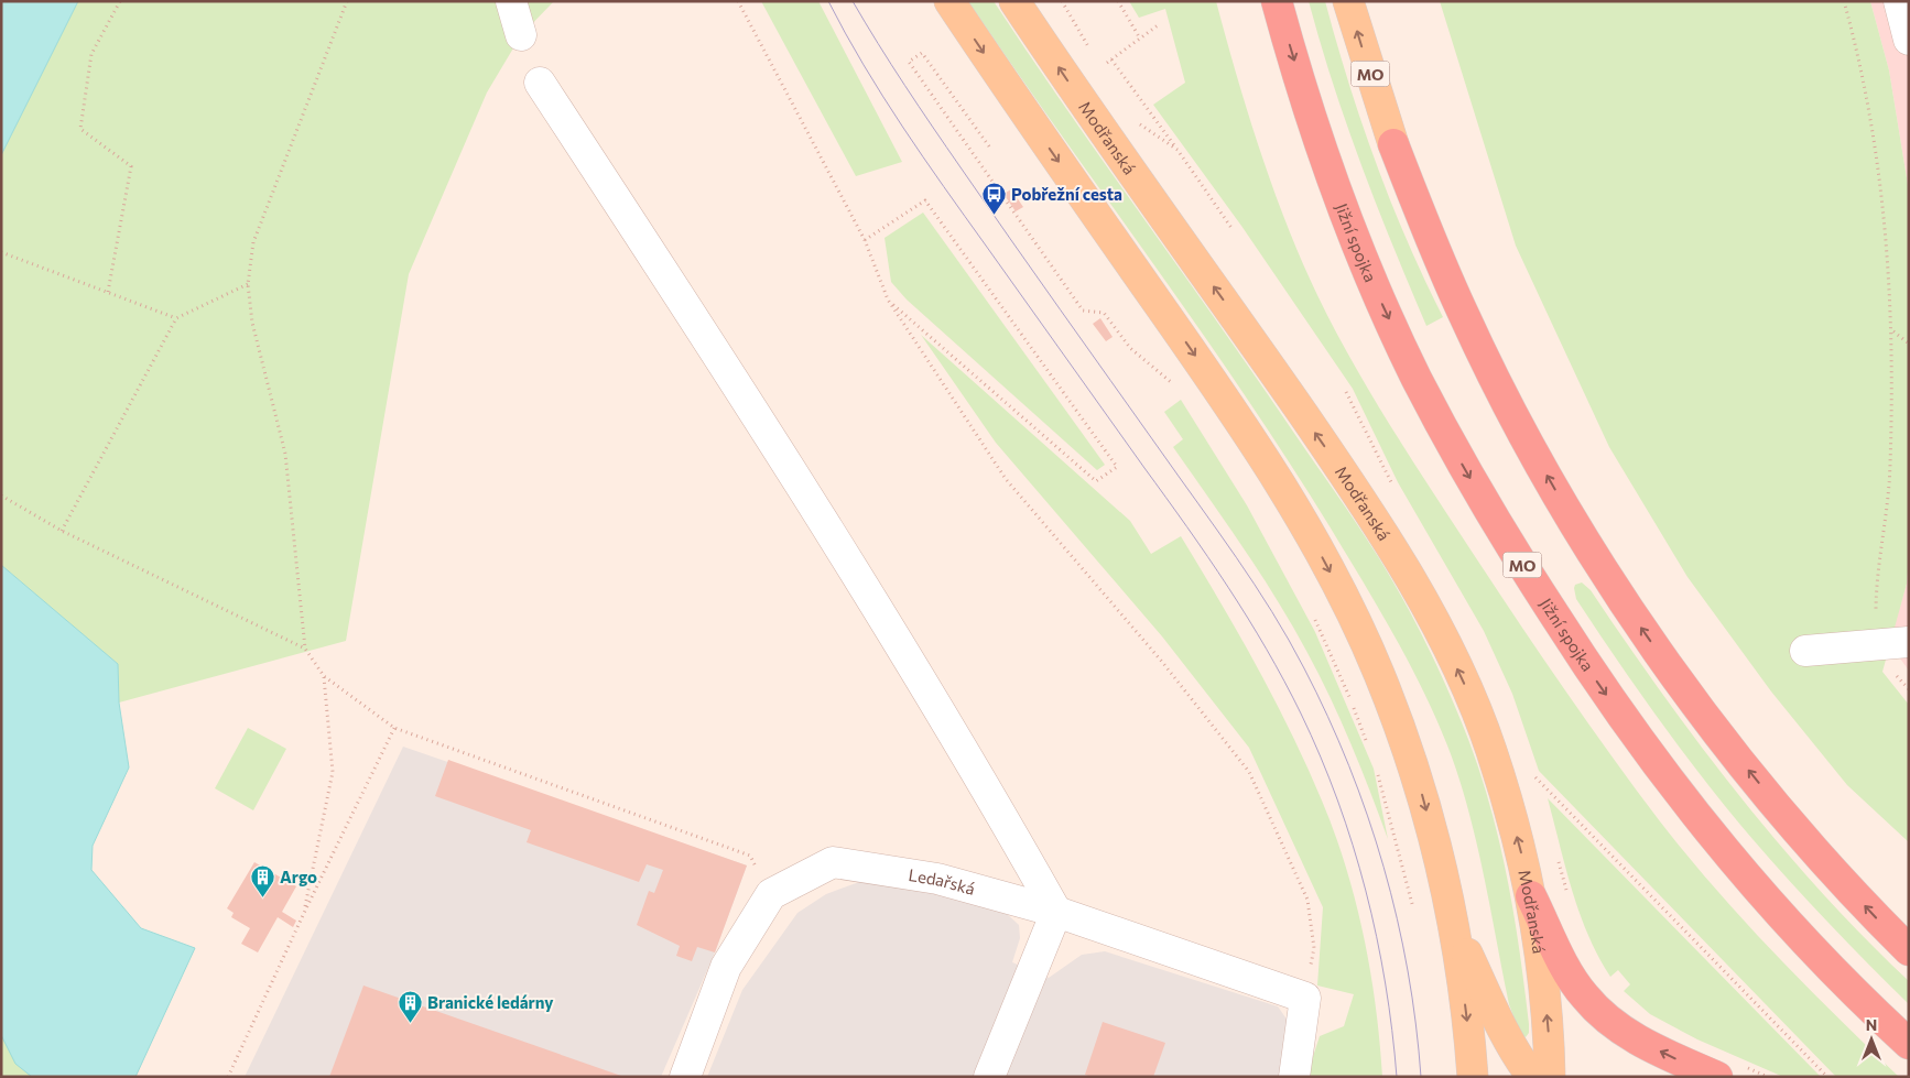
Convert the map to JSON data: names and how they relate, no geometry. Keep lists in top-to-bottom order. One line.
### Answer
{"streets":{"highway":["MO","Jižní spojka"],"main road":["Modřanská"],"street":["Ledařská"]},"places":{"bus stop":["Pobřežní cesta"],"building":["Argo","Branické ledárny"]},"north":"top"}
